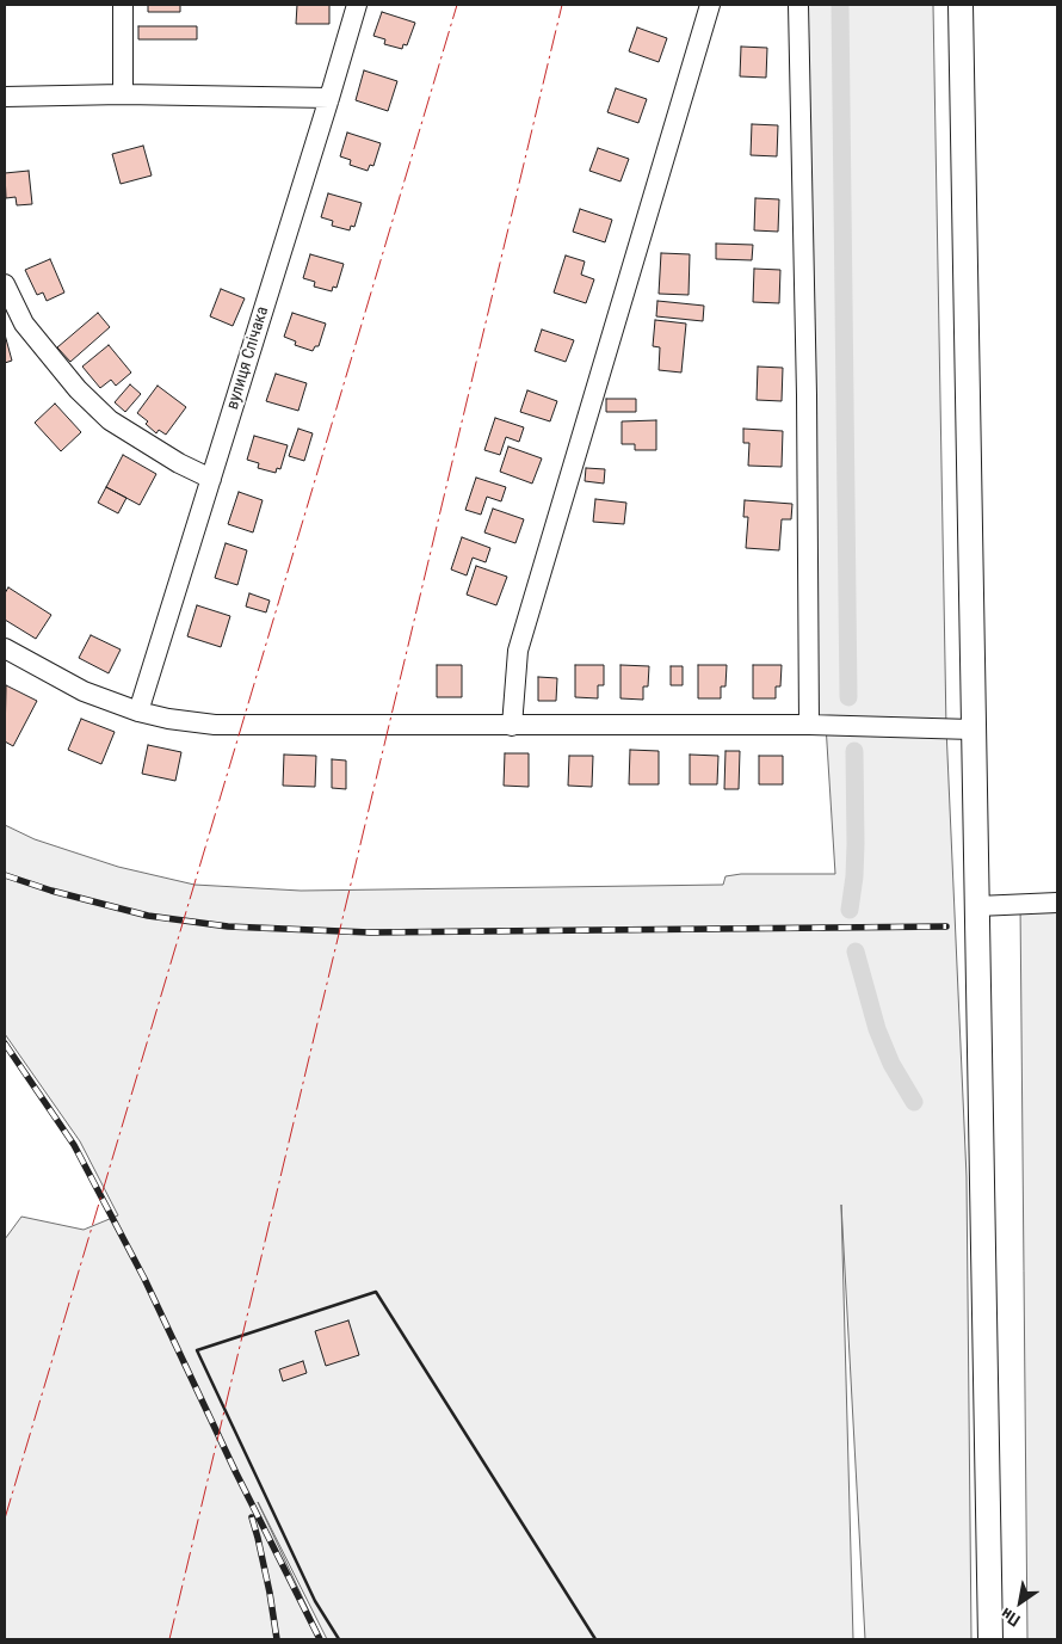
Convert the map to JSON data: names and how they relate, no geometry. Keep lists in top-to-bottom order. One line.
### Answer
{"streets":{"street":["вулиця Спічака"]},"north":"bottom left"}
